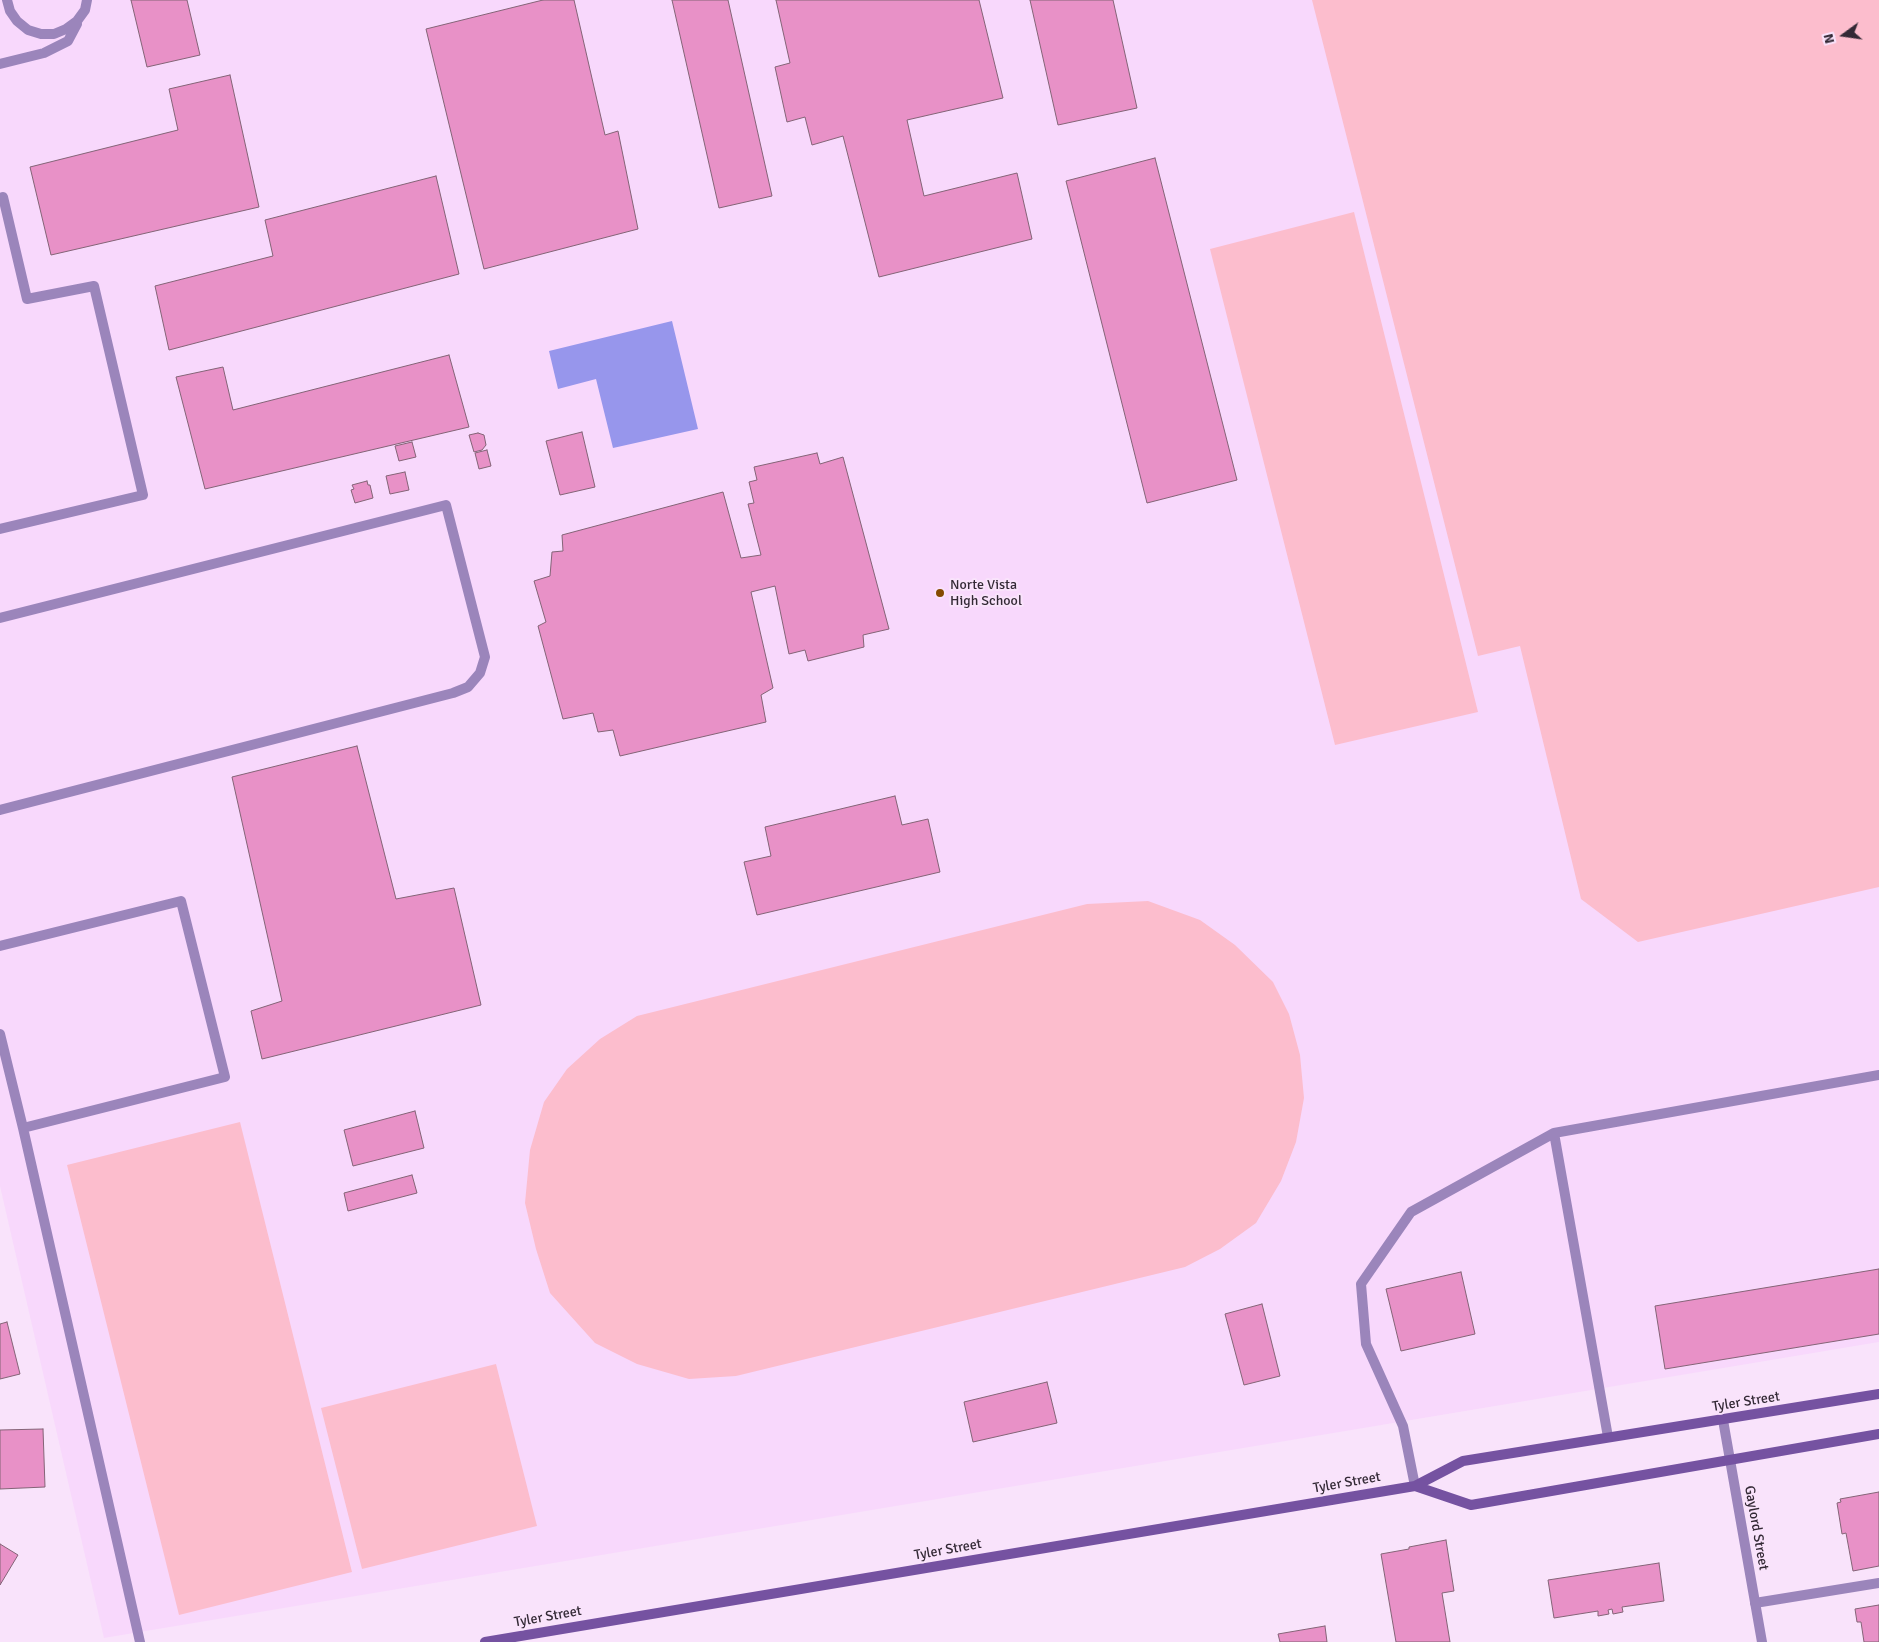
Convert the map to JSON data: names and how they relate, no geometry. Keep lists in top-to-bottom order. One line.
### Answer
{"streets":{"main road":["Tyler Street"],"street":["Gaylord Street"]},"crossings":[["Tyler Street","Gaylord Street"]],"places":["Norte Vista High School"],"north":"left"}
